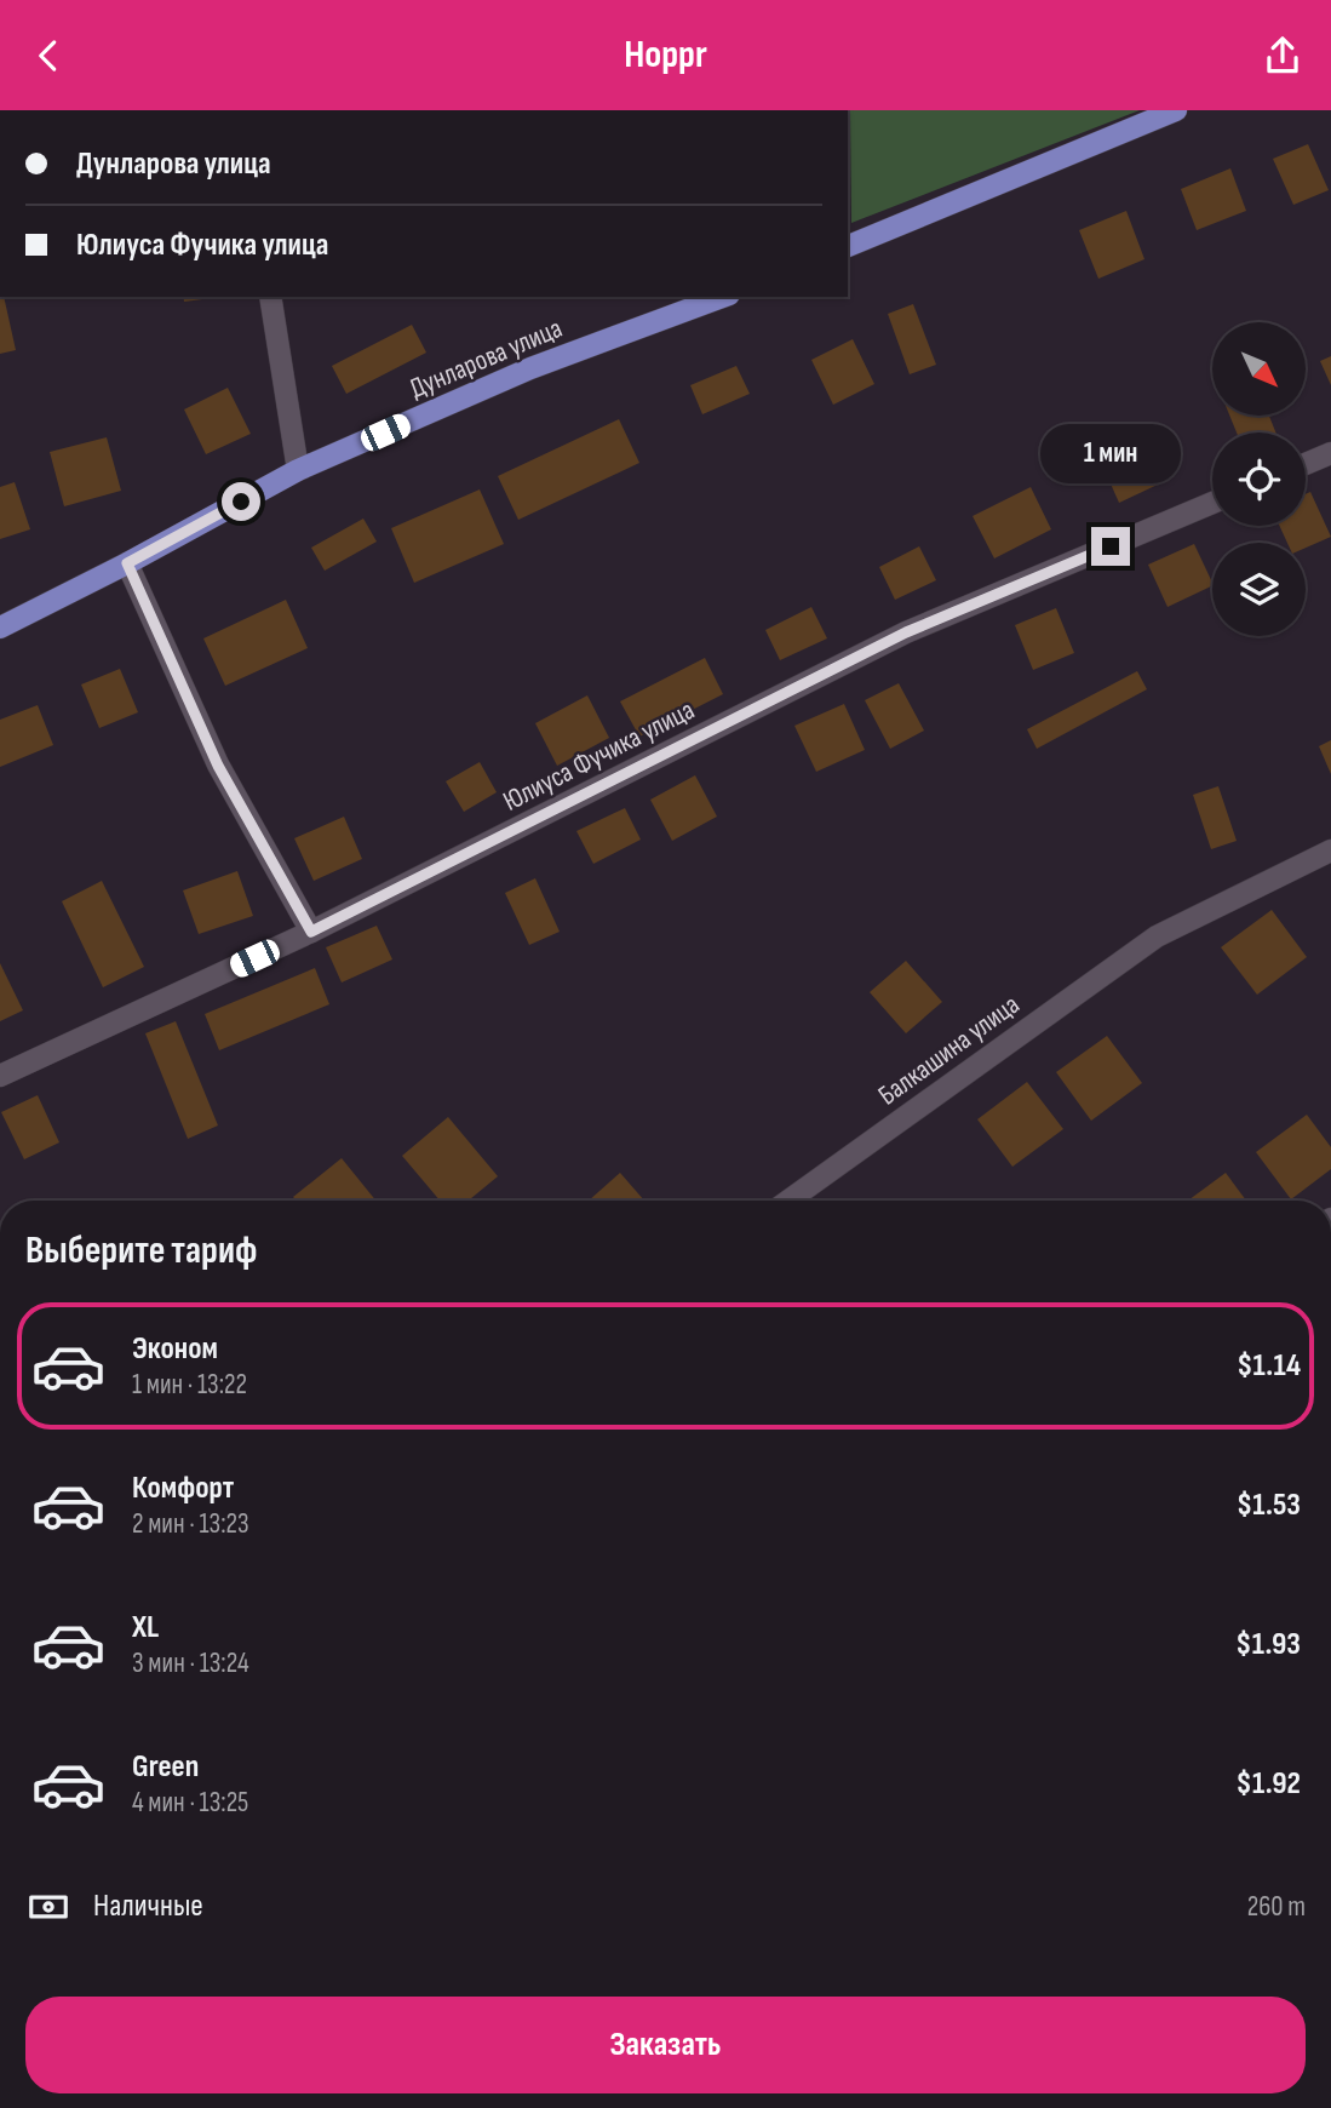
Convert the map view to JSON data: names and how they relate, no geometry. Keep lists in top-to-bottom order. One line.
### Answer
{"streets":{"main road":["Дунларова улица"],"street":["Юлиуса Фучика улица","Балкашина улица"]},"north":"bottom right","page":{"header":"Hoppr","banner":["Дунларова улица","Юлиуса Фучика улица"],"bubble":"1 мин","heading":"Выберите тариф","list":[{"name":"Эконом","note":"1 мин · 13:22","value":"$1.14"},{"name":"Комфорт","note":"2 мин · 13:23","value":"$1.53"},{"name":"XL","note":"3 мин · 13:24","value":"$1.93"},{"name":"Green","note":"4 мин · 13:25","value":"$1.92"}],"pay":["Наличные","260 m"],"buttons":"Заказать"}}
